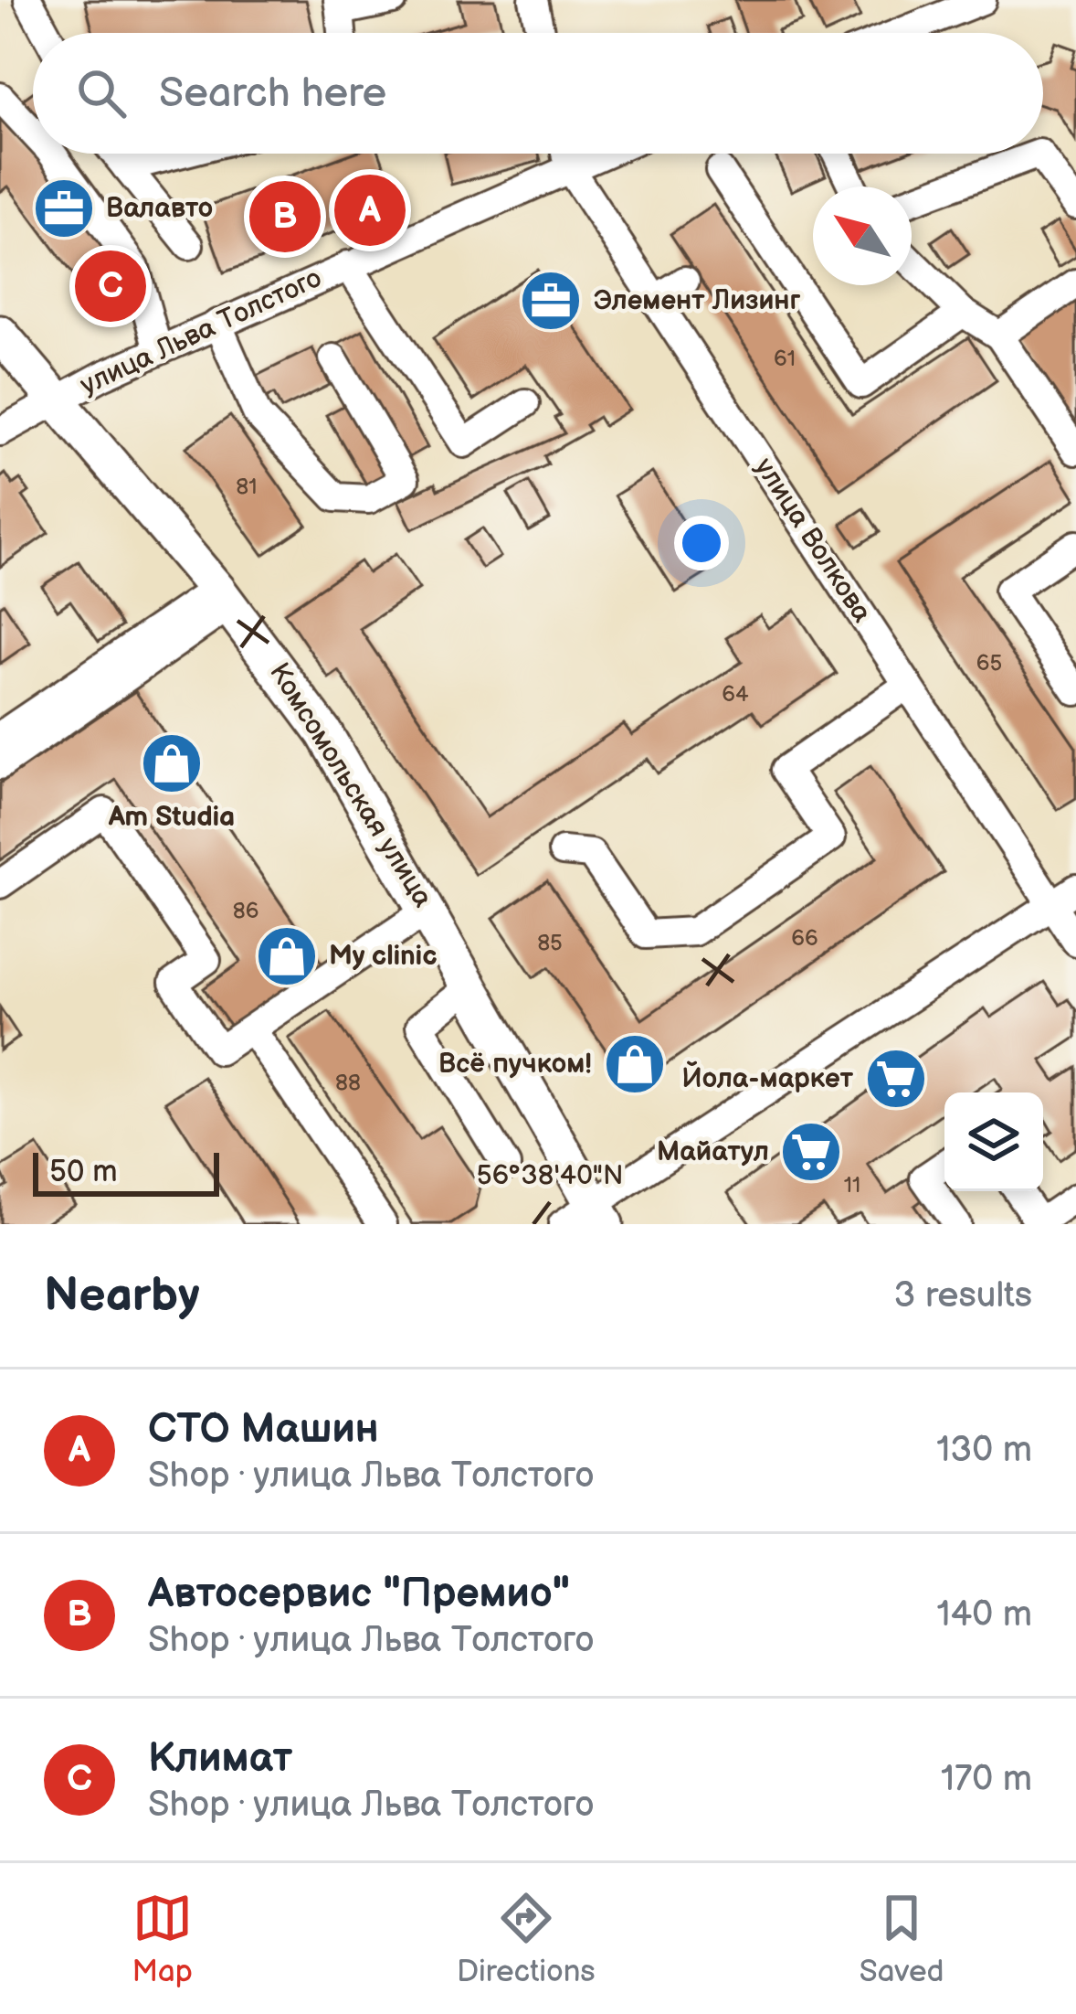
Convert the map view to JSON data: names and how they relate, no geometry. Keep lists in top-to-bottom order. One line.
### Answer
{"streets":{"main road":["Комсомольская улица"],"street":["улица Льва Толстого","улица Волкова"]},"crossings":[["улица Льва Толстого","улица Волкова"],["улица Льва Толстого","Комсомольская улица"]],"places":{"office":["Валавто","Элемент Лизинг"],"shop":["Am Studia","My clinic","Всё пучком!"],"supermarket":["Йола-маркет","Майатул"]},"house_numbers":["61","81","65","64","86","66","85","88","11"],"scale_bar":"50 m","north":"top left","page":{"search":"Search here","pins":["A","B","C"],"scale":"50 m","heading":["Nearby","3 results"],"list":[{"mark":"A","name":"СТО Машин","note":"Shop · улица Льва Толстого","value":"130 m"},{"mark":"B","name":"Автосервис \"Премио\"","note":"Shop · улица Льва Толстого","value":"140 m"},{"mark":"C","name":"Климат","note":"Shop · улица Льва Толстого","value":"170 m"}],"nav":["Map","Directions","Saved"]},"coordinates":["56°38'40\"N"]}
